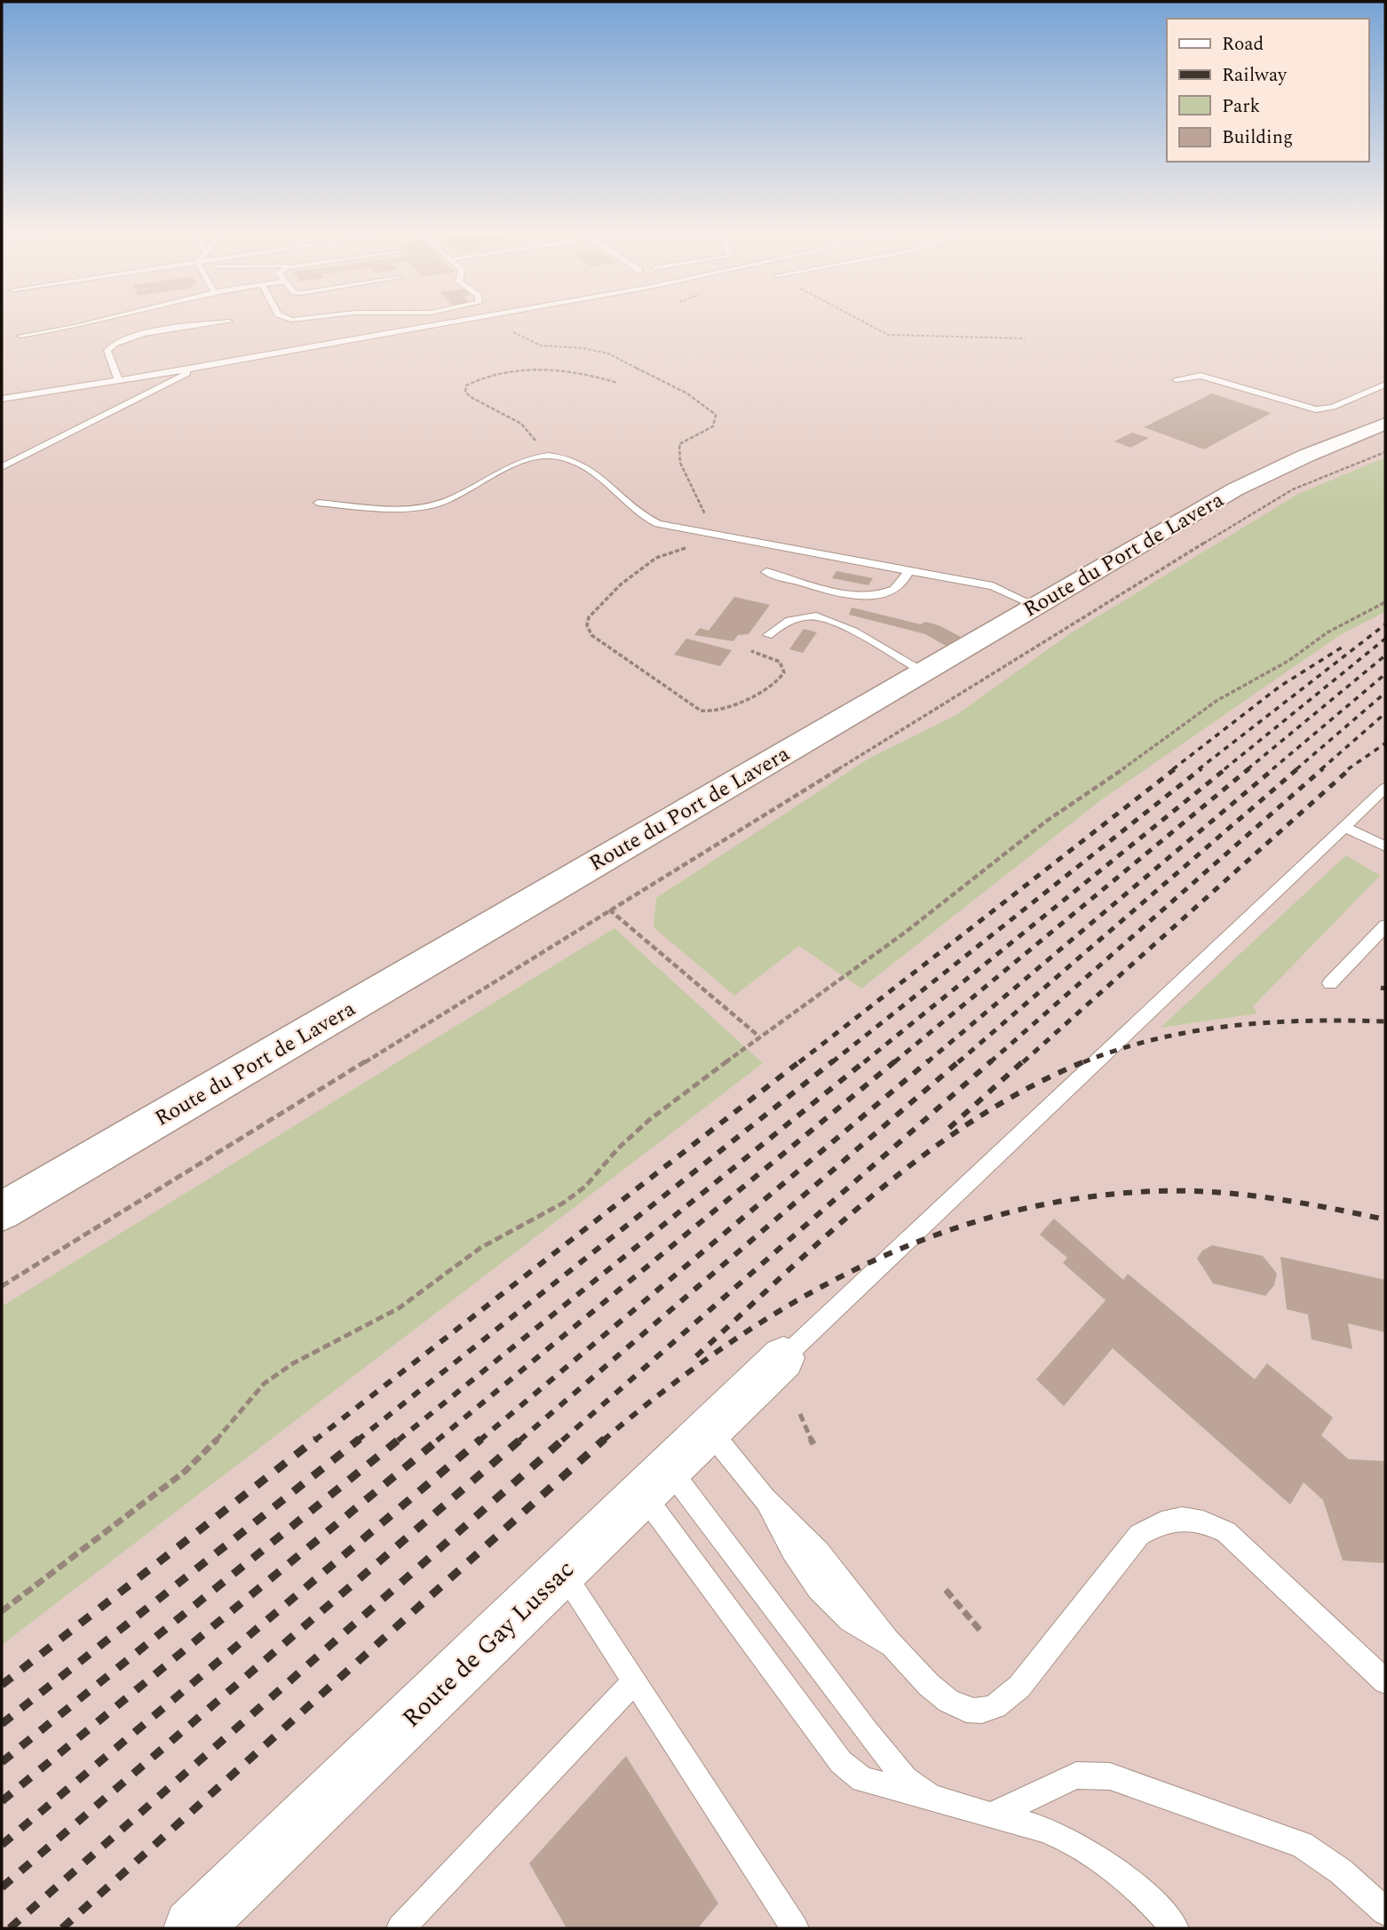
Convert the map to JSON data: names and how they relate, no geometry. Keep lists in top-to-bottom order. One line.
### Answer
{"streets":{"street":["Route du Port de Lavera","Route de Gay Lussac"]},"legend":["Road","Railway","Park","Building"]}
